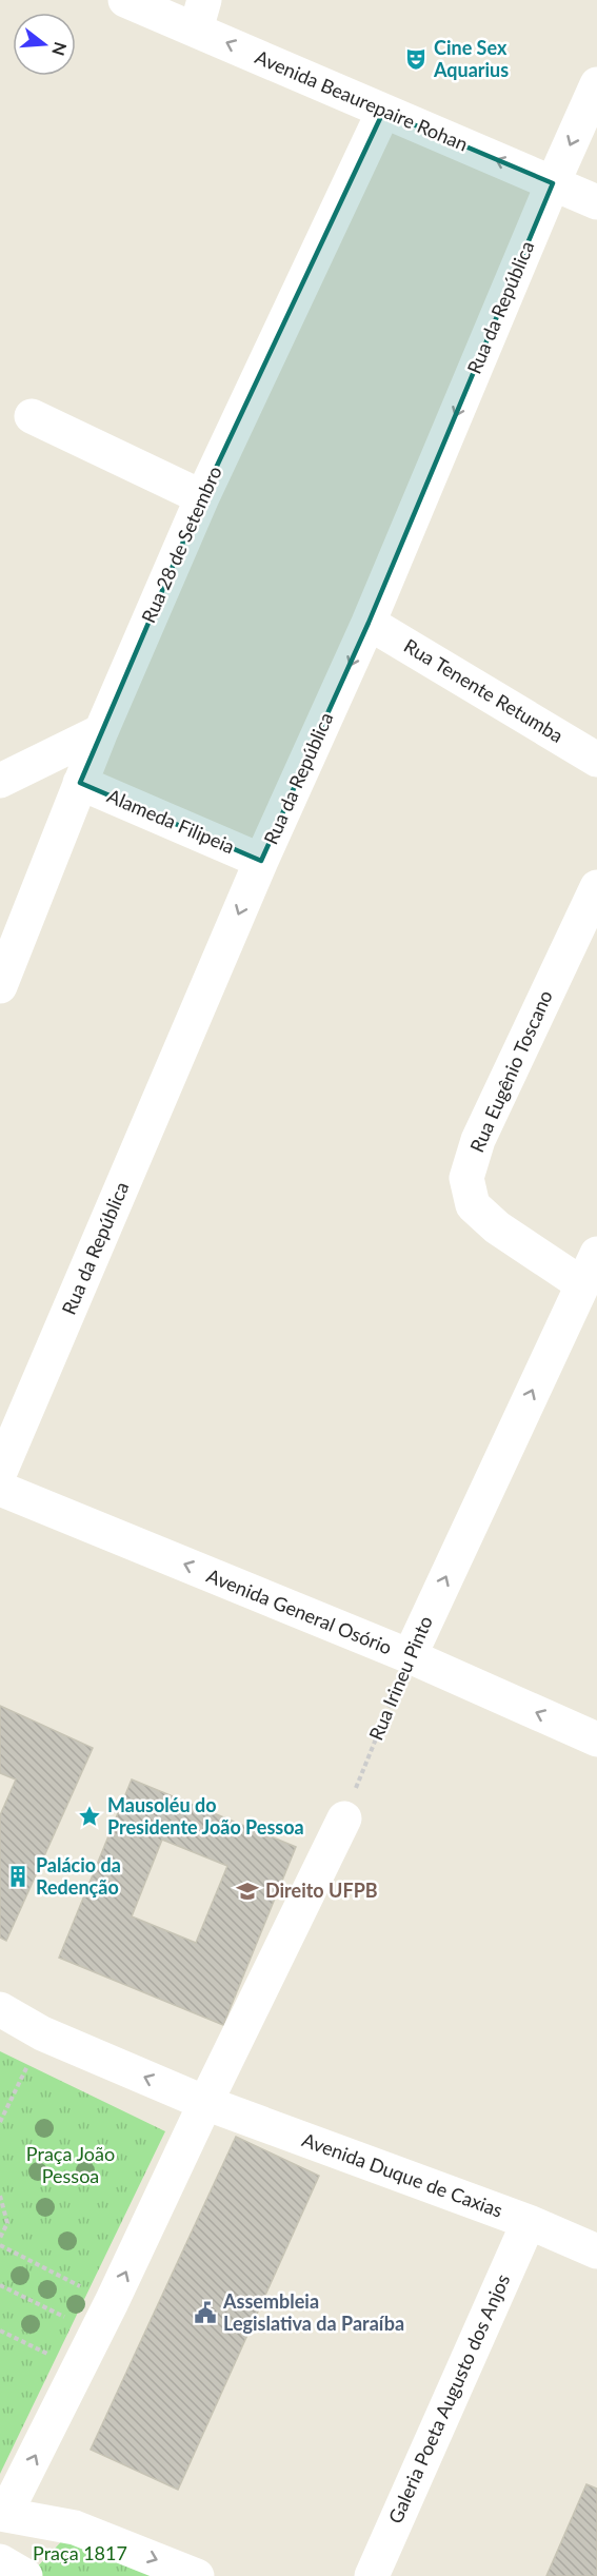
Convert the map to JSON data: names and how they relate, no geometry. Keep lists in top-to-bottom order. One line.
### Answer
{"streets":{"street":["Avenida Beaurepaire Rohan","Rua da República","Rua 28 de Setembro","Rua Tenente Retumba","Alameda Filipeia","Rua Eugênio Toscano","Avenida General Osório","Rua Irineu Pinto","Avenida Duque de Caxias","Galeria Poeta Augusto dos Anjos"]},"crossings":[["Avenida Beaurepaire Rohan","Rua da República"],["Avenida Beaurepaire Rohan","Rua 28 de Setembro"],["Rua da República","Rua Tenente Retumba"],["Rua da República","Alameda Filipeia"],["Rua 28 de Setembro","Alameda Filipeia"],["Rua Eugênio Toscano","Rua Irineu Pinto"],["Avenida General Osório","Rua Irineu Pinto"],["Avenida Duque de Caxias","Galeria Poeta Augusto dos Anjos"]],"one_way":["Avenida Beaurepaire Rohan","Rua da República","Avenida General Osório","Rua Irineu Pinto"],"parks":["Praça João Pessoa","Praça 1817"],"places":{"theatre":["Cine Sex Aquarius"],"place":["Mausoléu do Presidente João Pessoa"],"building":["Palácio da Redenção"],"school or university":["Direito UFPB"],"public building":["Assembleia Legislativa da Paraíba"]},"north":"right"}
